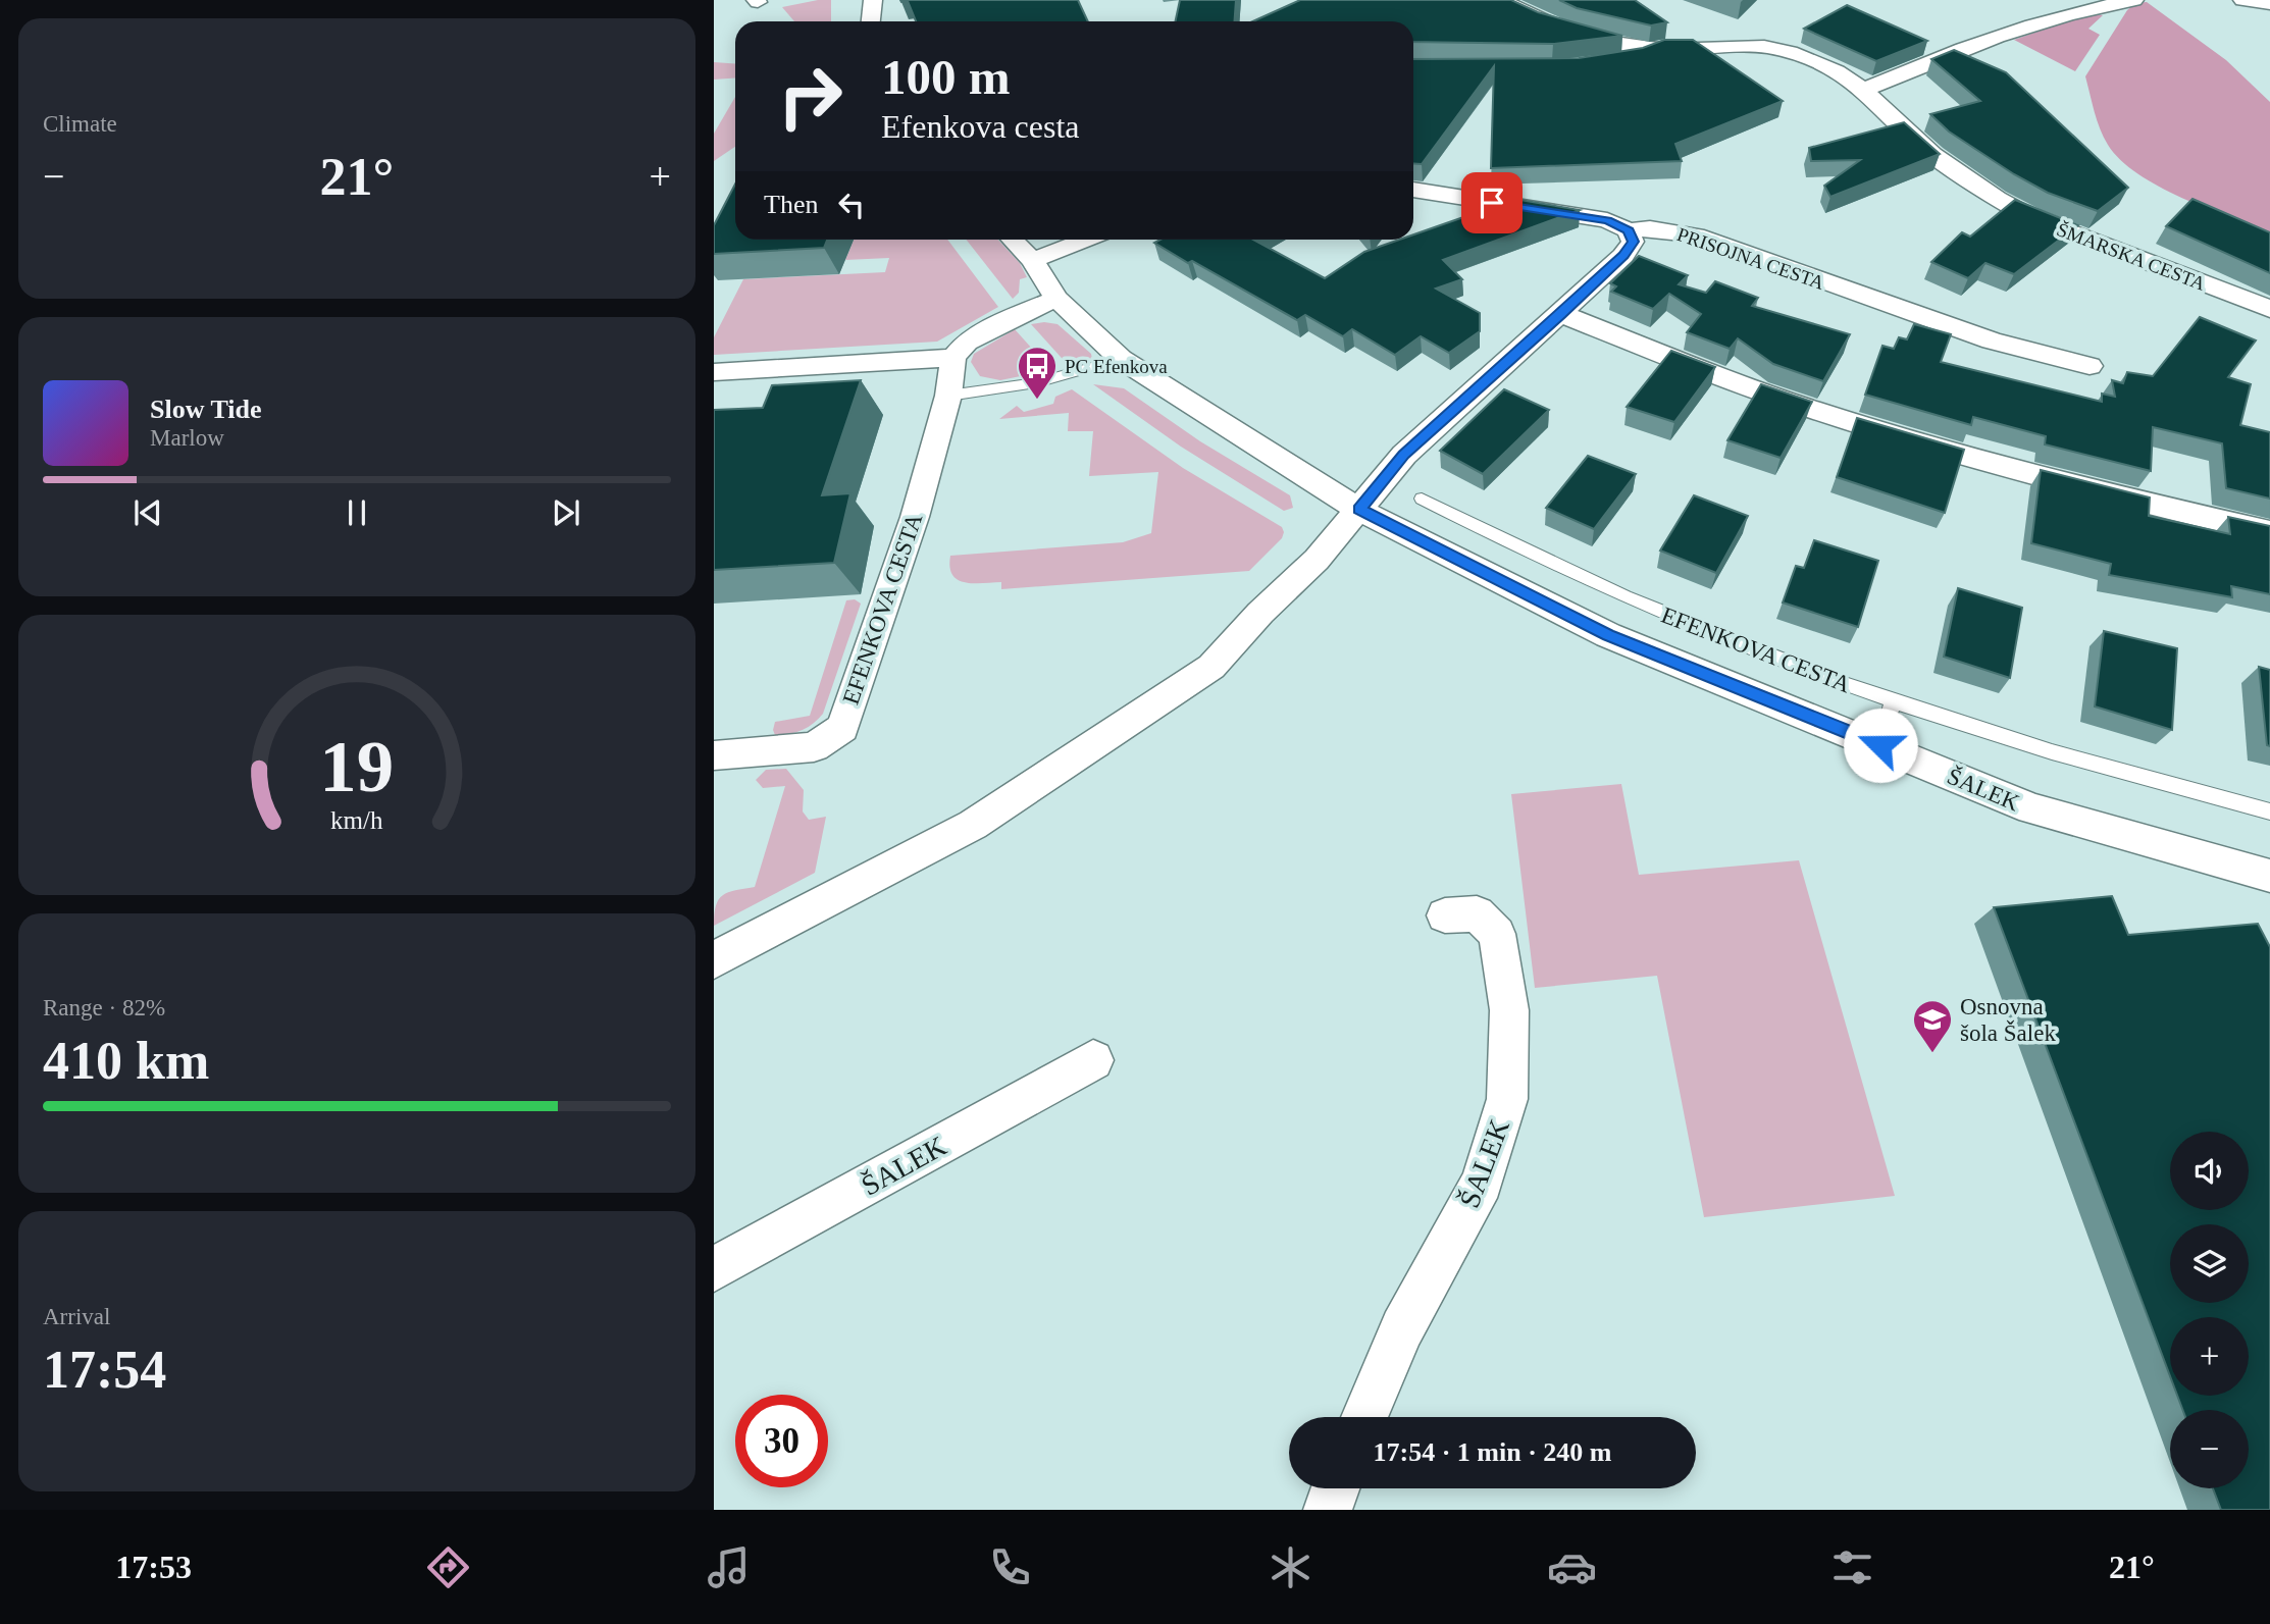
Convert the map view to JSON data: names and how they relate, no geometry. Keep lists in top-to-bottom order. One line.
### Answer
{"streets":{"street":["ŠMARSKA CESTA","PRISOJNA CESTA","EFENKOVA CESTA","ŠALEK"]},"places":{"bus stop":["PC Efenkova"],"school or university":["Osnovna šola Šalek"]},"page":{"tile":["Climate",["Range · 82%","410 km"],["Arrival","17:54"]],"turn":["100 m","Efenkova cesta"],"heat":["−","21°","+"],"then":"Then","song":["Slow Tide","Marlow"],"map_buttons":["+","−"],"limit":"30","trip":"17:54 · 1 min · 240 m","tabs":["17:53","21°"],"gauge":["19","km/h"]}}
